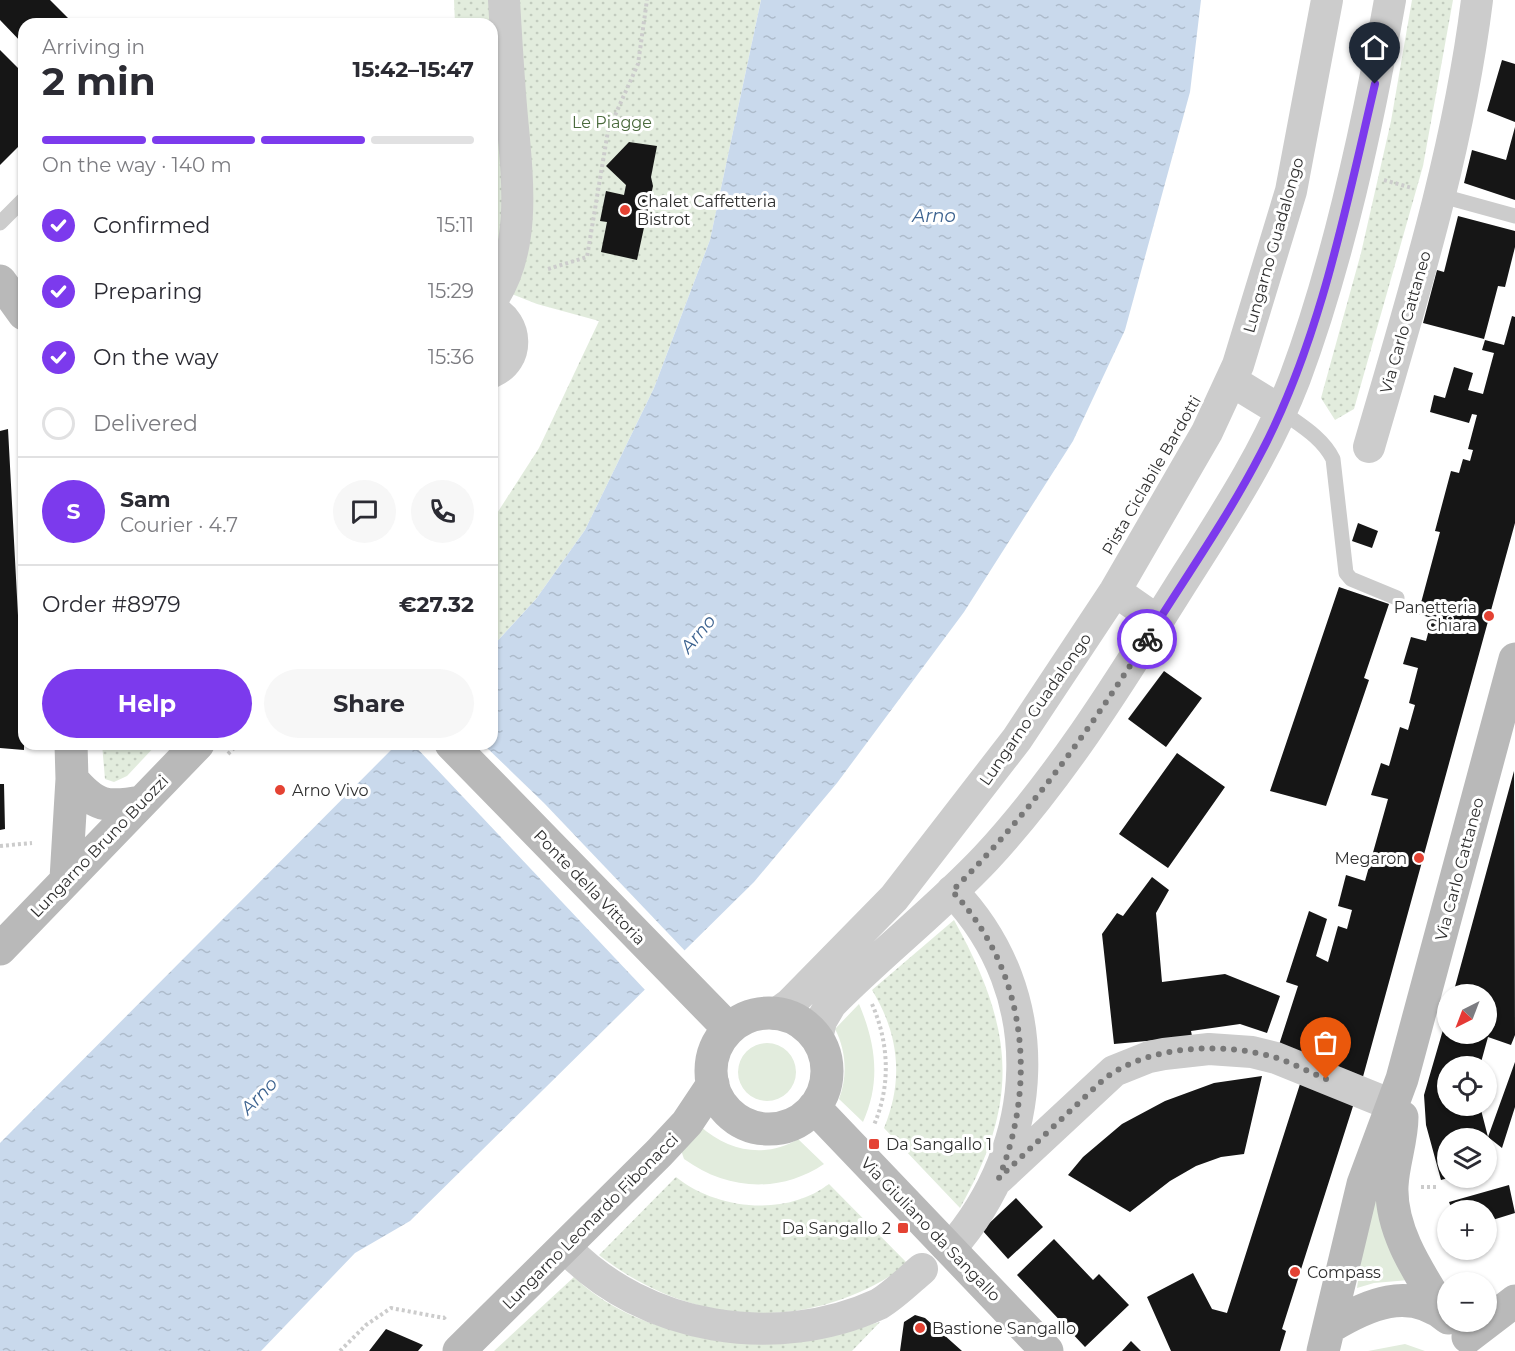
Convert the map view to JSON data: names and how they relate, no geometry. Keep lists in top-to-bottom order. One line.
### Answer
{"streets":{"main road":["Via Carlo Cattaneo","Lungarno Bruno Buozzi","Ponte della Vittoria","Lungarno Leonardo Fibonacci","Via Giuliano da Sangallo"],"street":["Lungarno Guadalongo"]},"crossings":[["Lungarno Guadalongo","Ponte della Vittoria"],["Lungarno Guadalongo","Lungarno Leonardo Fibonacci"],["Lungarno Guadalongo","Via Giuliano da Sangallo"],["Ponte della Vittoria","Lungarno Leonardo Fibonacci"],["Ponte della Vittoria","Via Giuliano da Sangallo"],["Lungarno Leonardo Fibonacci","Via Giuliano da Sangallo"]],"water":["Arno"],"parks":["Le Piagge"],"places":{"other":["Chalet Caffetteria Bistrot","Panetteria Chiara","Arno Vivo","Megaron","Compass","Bastione Sangallo"],"transit":["Da Sangallo 1","Da Sangallo 2"]},"north":"bottom left","page":{"heading":["2 min","Arriving in","15:42–15:47"],"panel":["Sam","Courier · 4.7","Order #8979","€27.32"],"bar":"On the way · 140 m","list":[["Confirmed","15:11"],["Preparing","15:29"],["On the way","15:36"],"Delivered"],"round":"S","buttons":["Help","Share"],"map_buttons":["+","−"]}}
